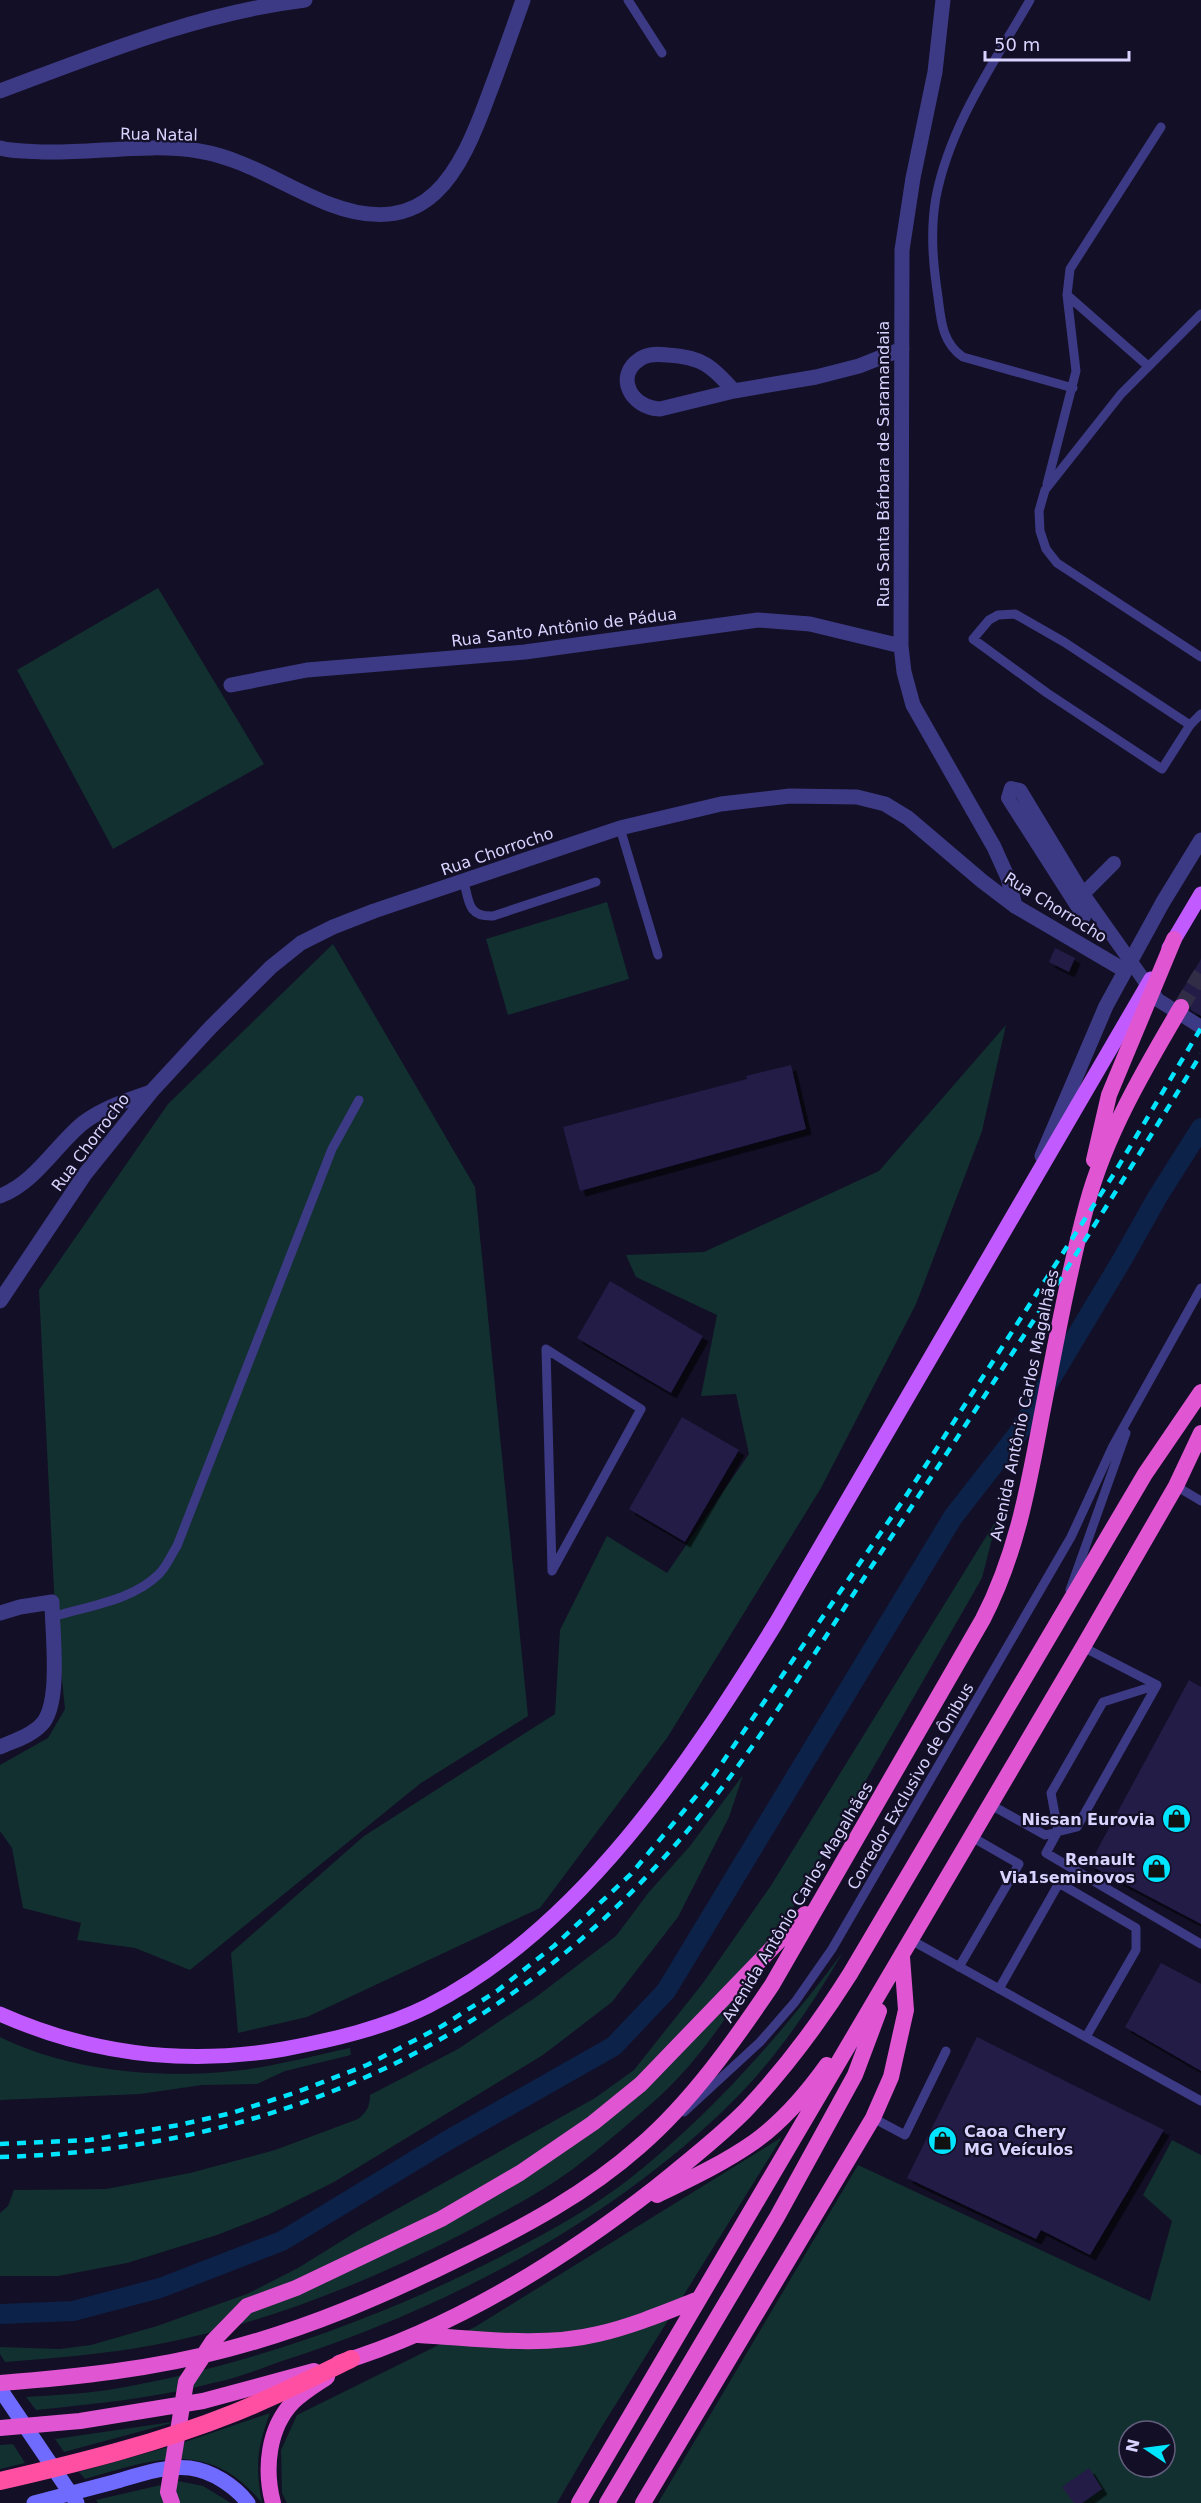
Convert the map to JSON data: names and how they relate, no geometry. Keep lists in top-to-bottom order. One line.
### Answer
{"streets":{"highway":["Avenida Antônio Carlos Magalhães"],"street":["Rua Natal","Rua Santa Bárbara de Saramandaia","Rua Santo Antônio de Pádua","Rua Chorrocho"],"lane":["Corredor Exclusivo de Ônibus"]},"crossings":[["Rua Santa Bárbara de Saramandaia","Rua Santo Antônio de Pádua"],["Rua Santa Bárbara de Saramandaia","Rua Chorrocho"],["Avenida Antônio Carlos Magalhães","Corredor Exclusivo de Ônibus"]],"places":{"shop":["Nissan Eurovia","Renault Via1seminovos","Caoa Chery MG Veículos"]},"scale_bar":"50 m","north":"left"}
